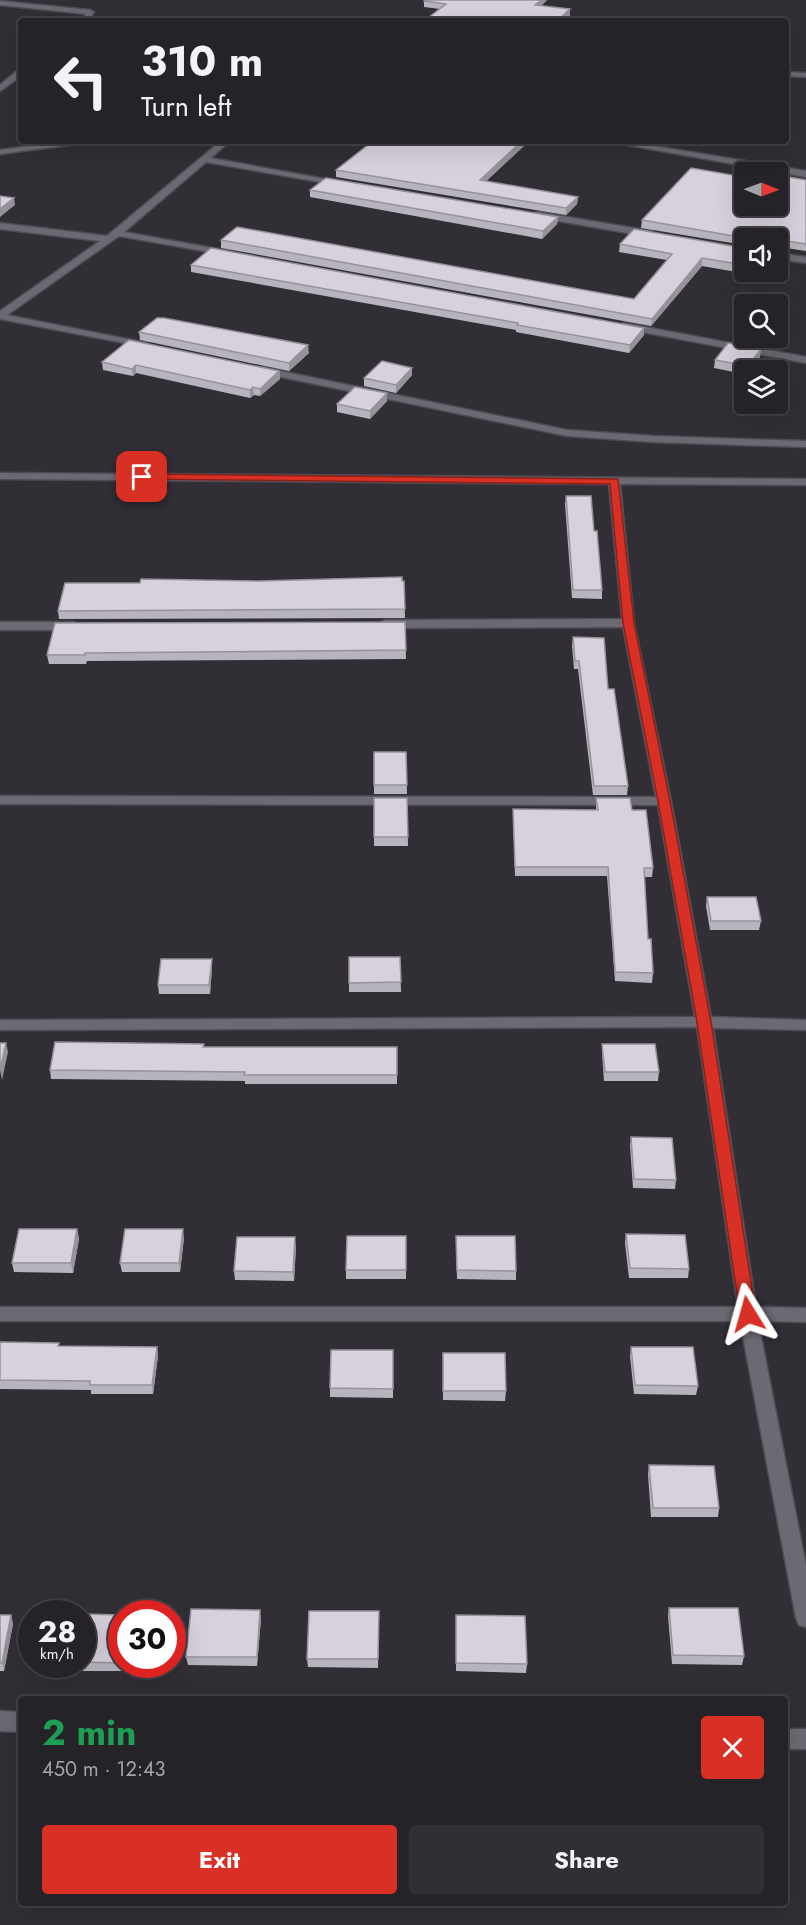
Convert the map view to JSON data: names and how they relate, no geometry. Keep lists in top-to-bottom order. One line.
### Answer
{"north":"right","page":{"turn":["310 m","Turn left"],"speed":"28 km/h","limit":"30","heading":["2 min","450 m · 12:43"],"buttons":["Exit","Share"]}}
